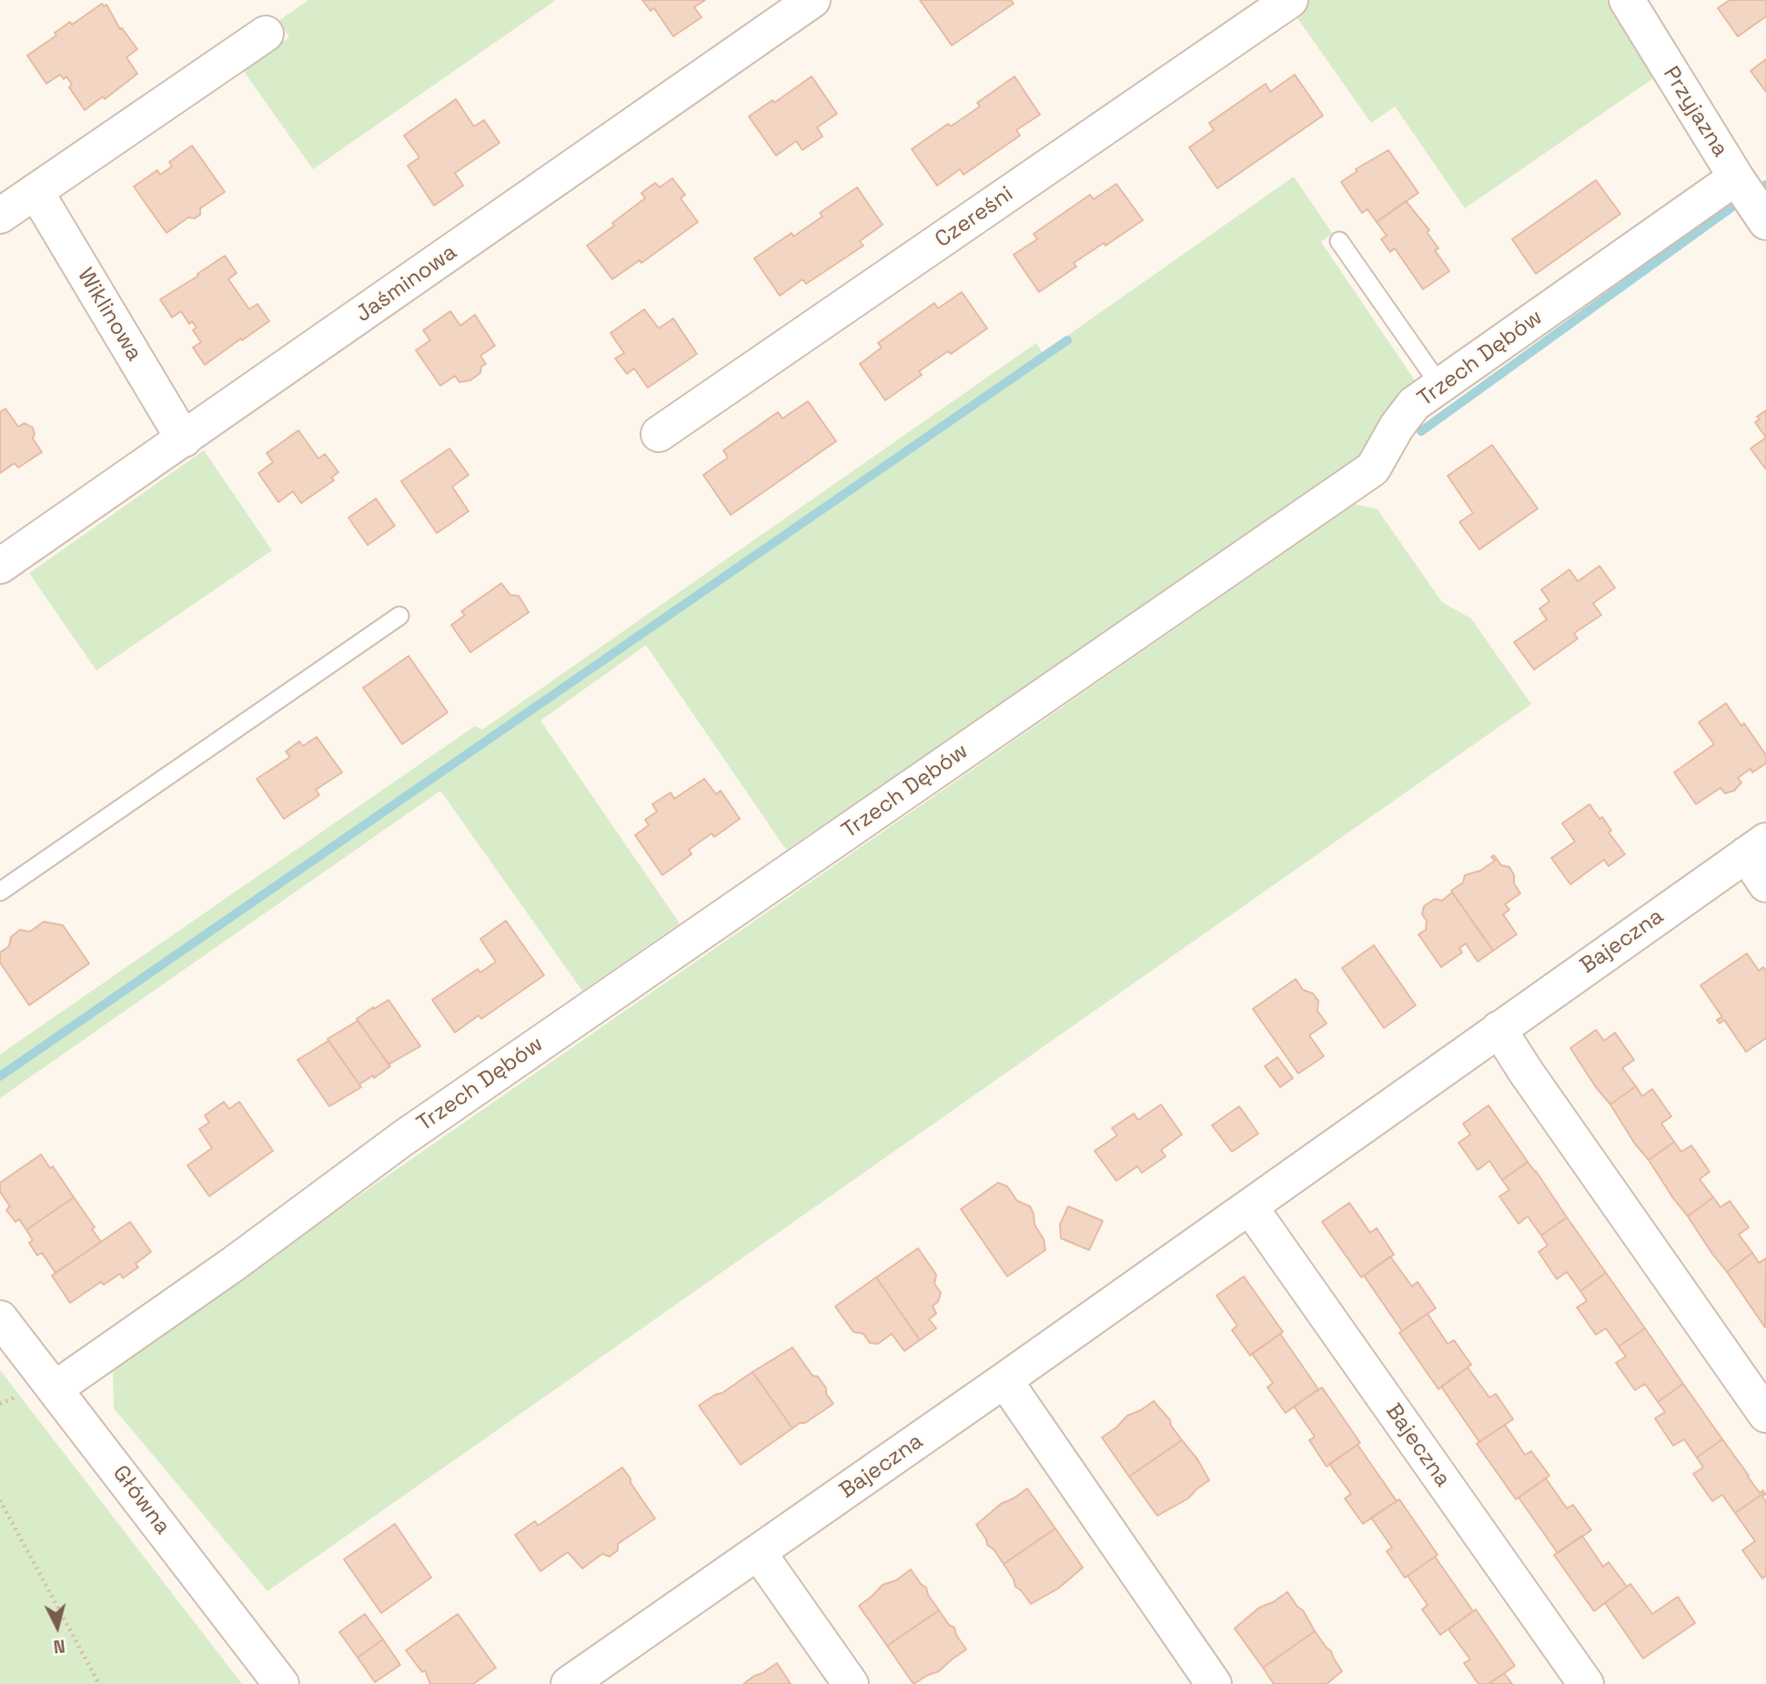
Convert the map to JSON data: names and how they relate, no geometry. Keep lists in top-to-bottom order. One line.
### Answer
{"streets":{"street":["Przyjazna","Czereśni","Jaśminowa","Wiklinowa","Trzech Dębów","Bajeczna","Główna"]},"crossings":[["Przyjazna","Trzech Dębów"],["Jaśminowa","Wiklinowa"],["Trzech Dębów","Główna"]],"north":"bottom"}
